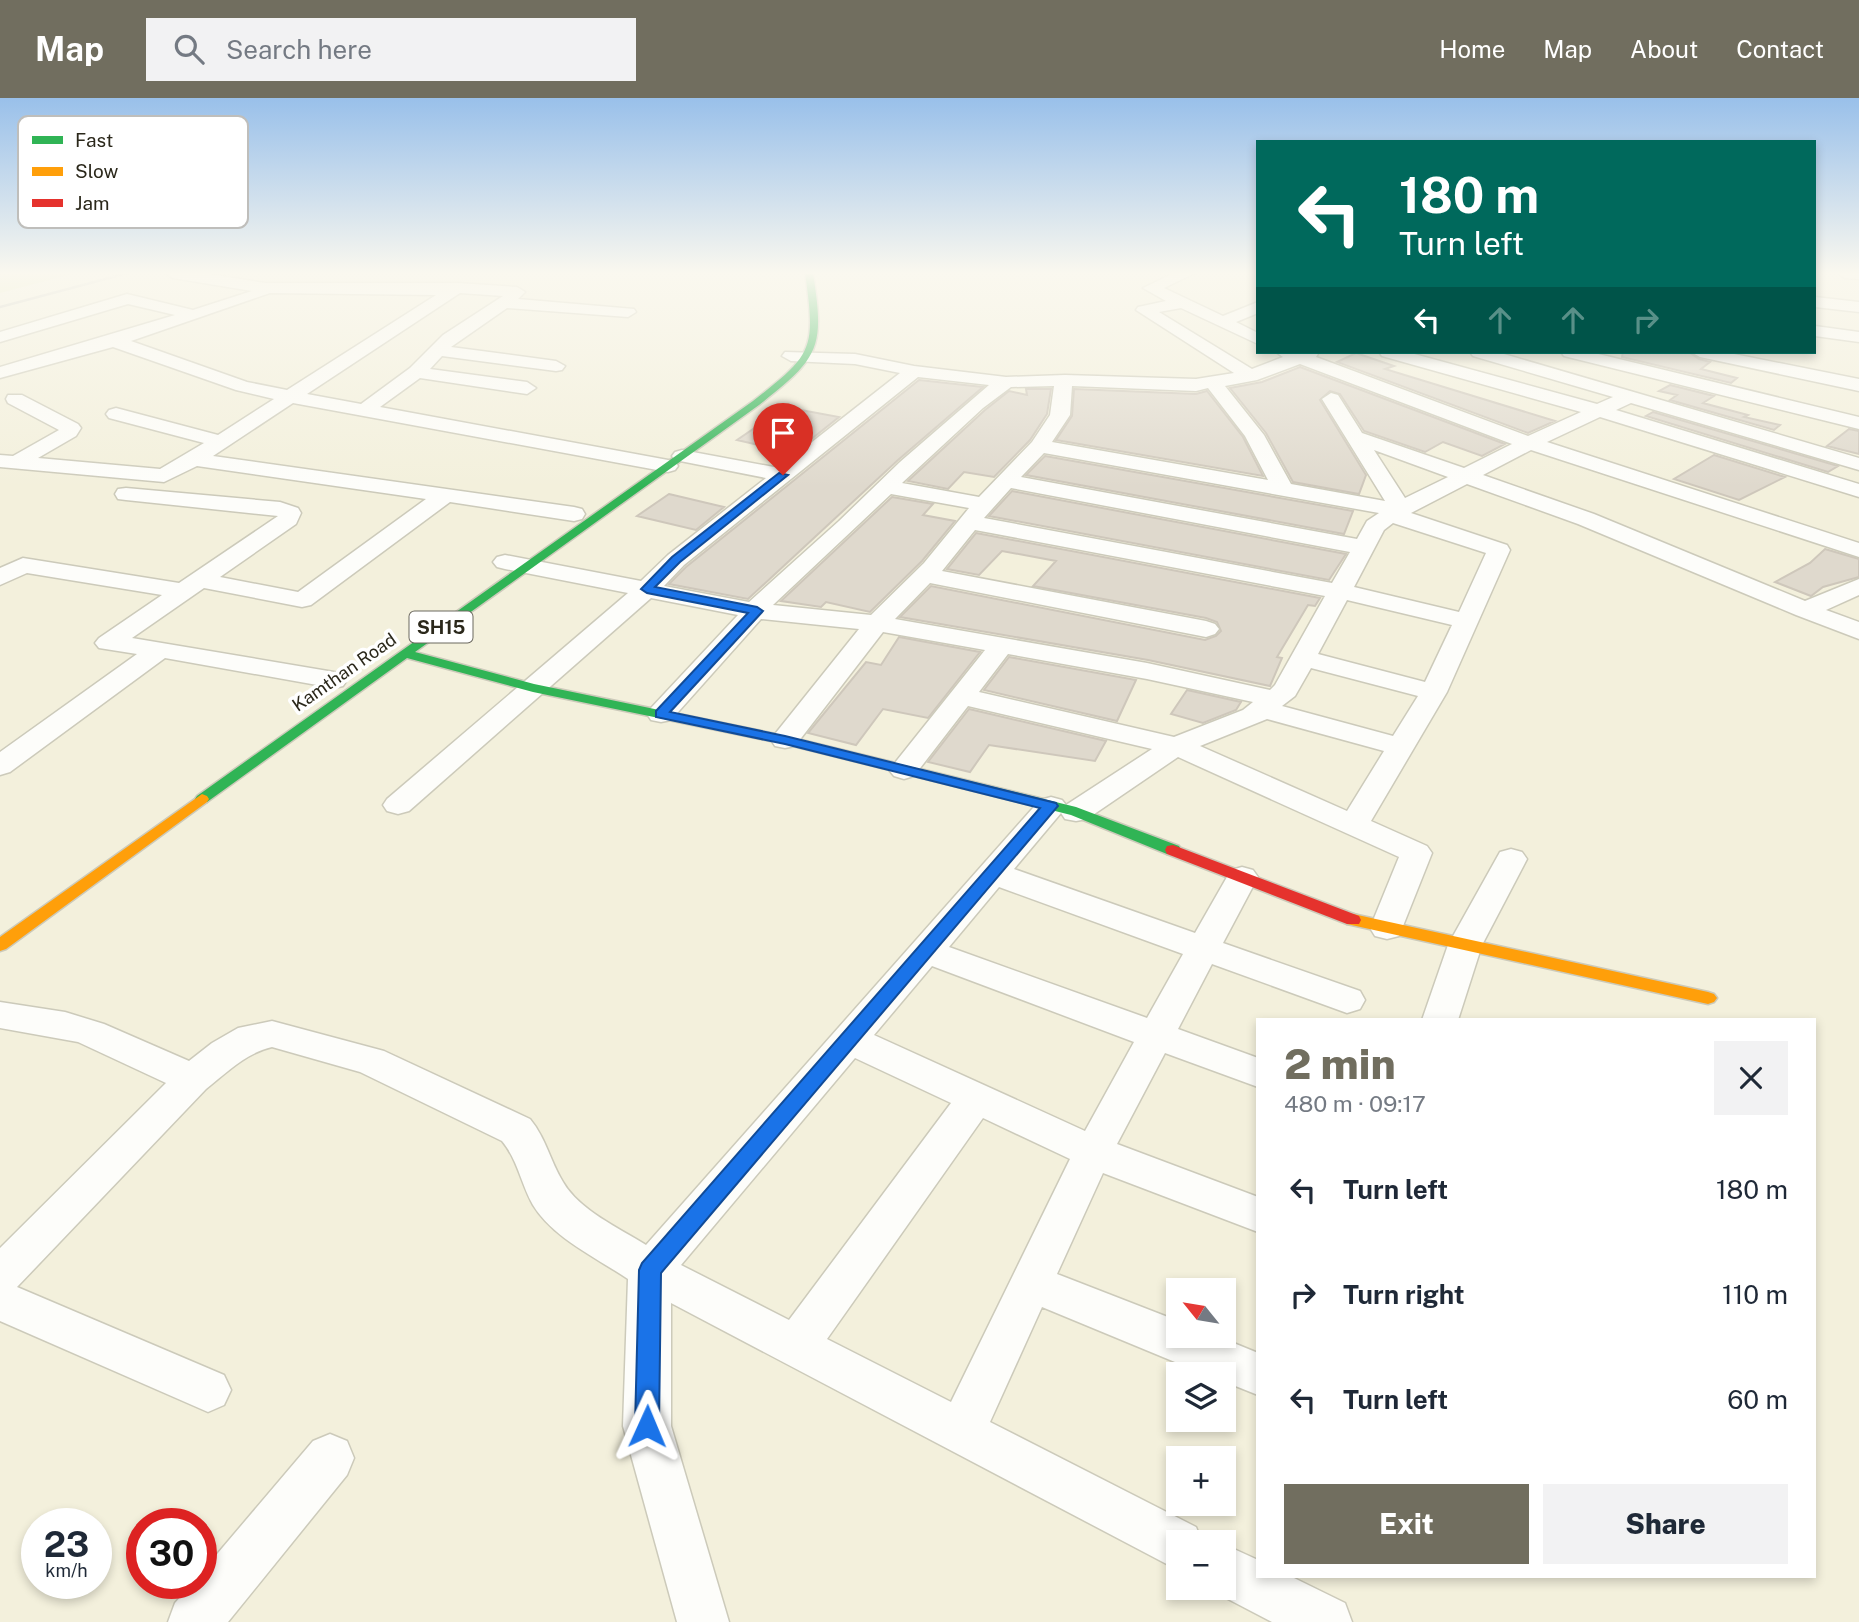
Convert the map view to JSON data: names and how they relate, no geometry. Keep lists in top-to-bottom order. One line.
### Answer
{"streets":{"main road":["SH15","Kamthan Road"]},"legend":["Fast","Slow","Jam"],"north":"top left","page":{"header":"Map","search":"Search here","nav":["Home","Map","About","Contact"],"turn":["180 m","Turn left"],"heading":["2 min","480 m · 09:17"],"list":[{"name":"Turn left","value":"180 m"},{"name":"Turn right","value":"110 m"},{"name":"Turn left","value":"60 m"}],"map_buttons":["+","−"],"buttons":["Exit","Share"],"speed":"23 km/h","limit":"30"}}
